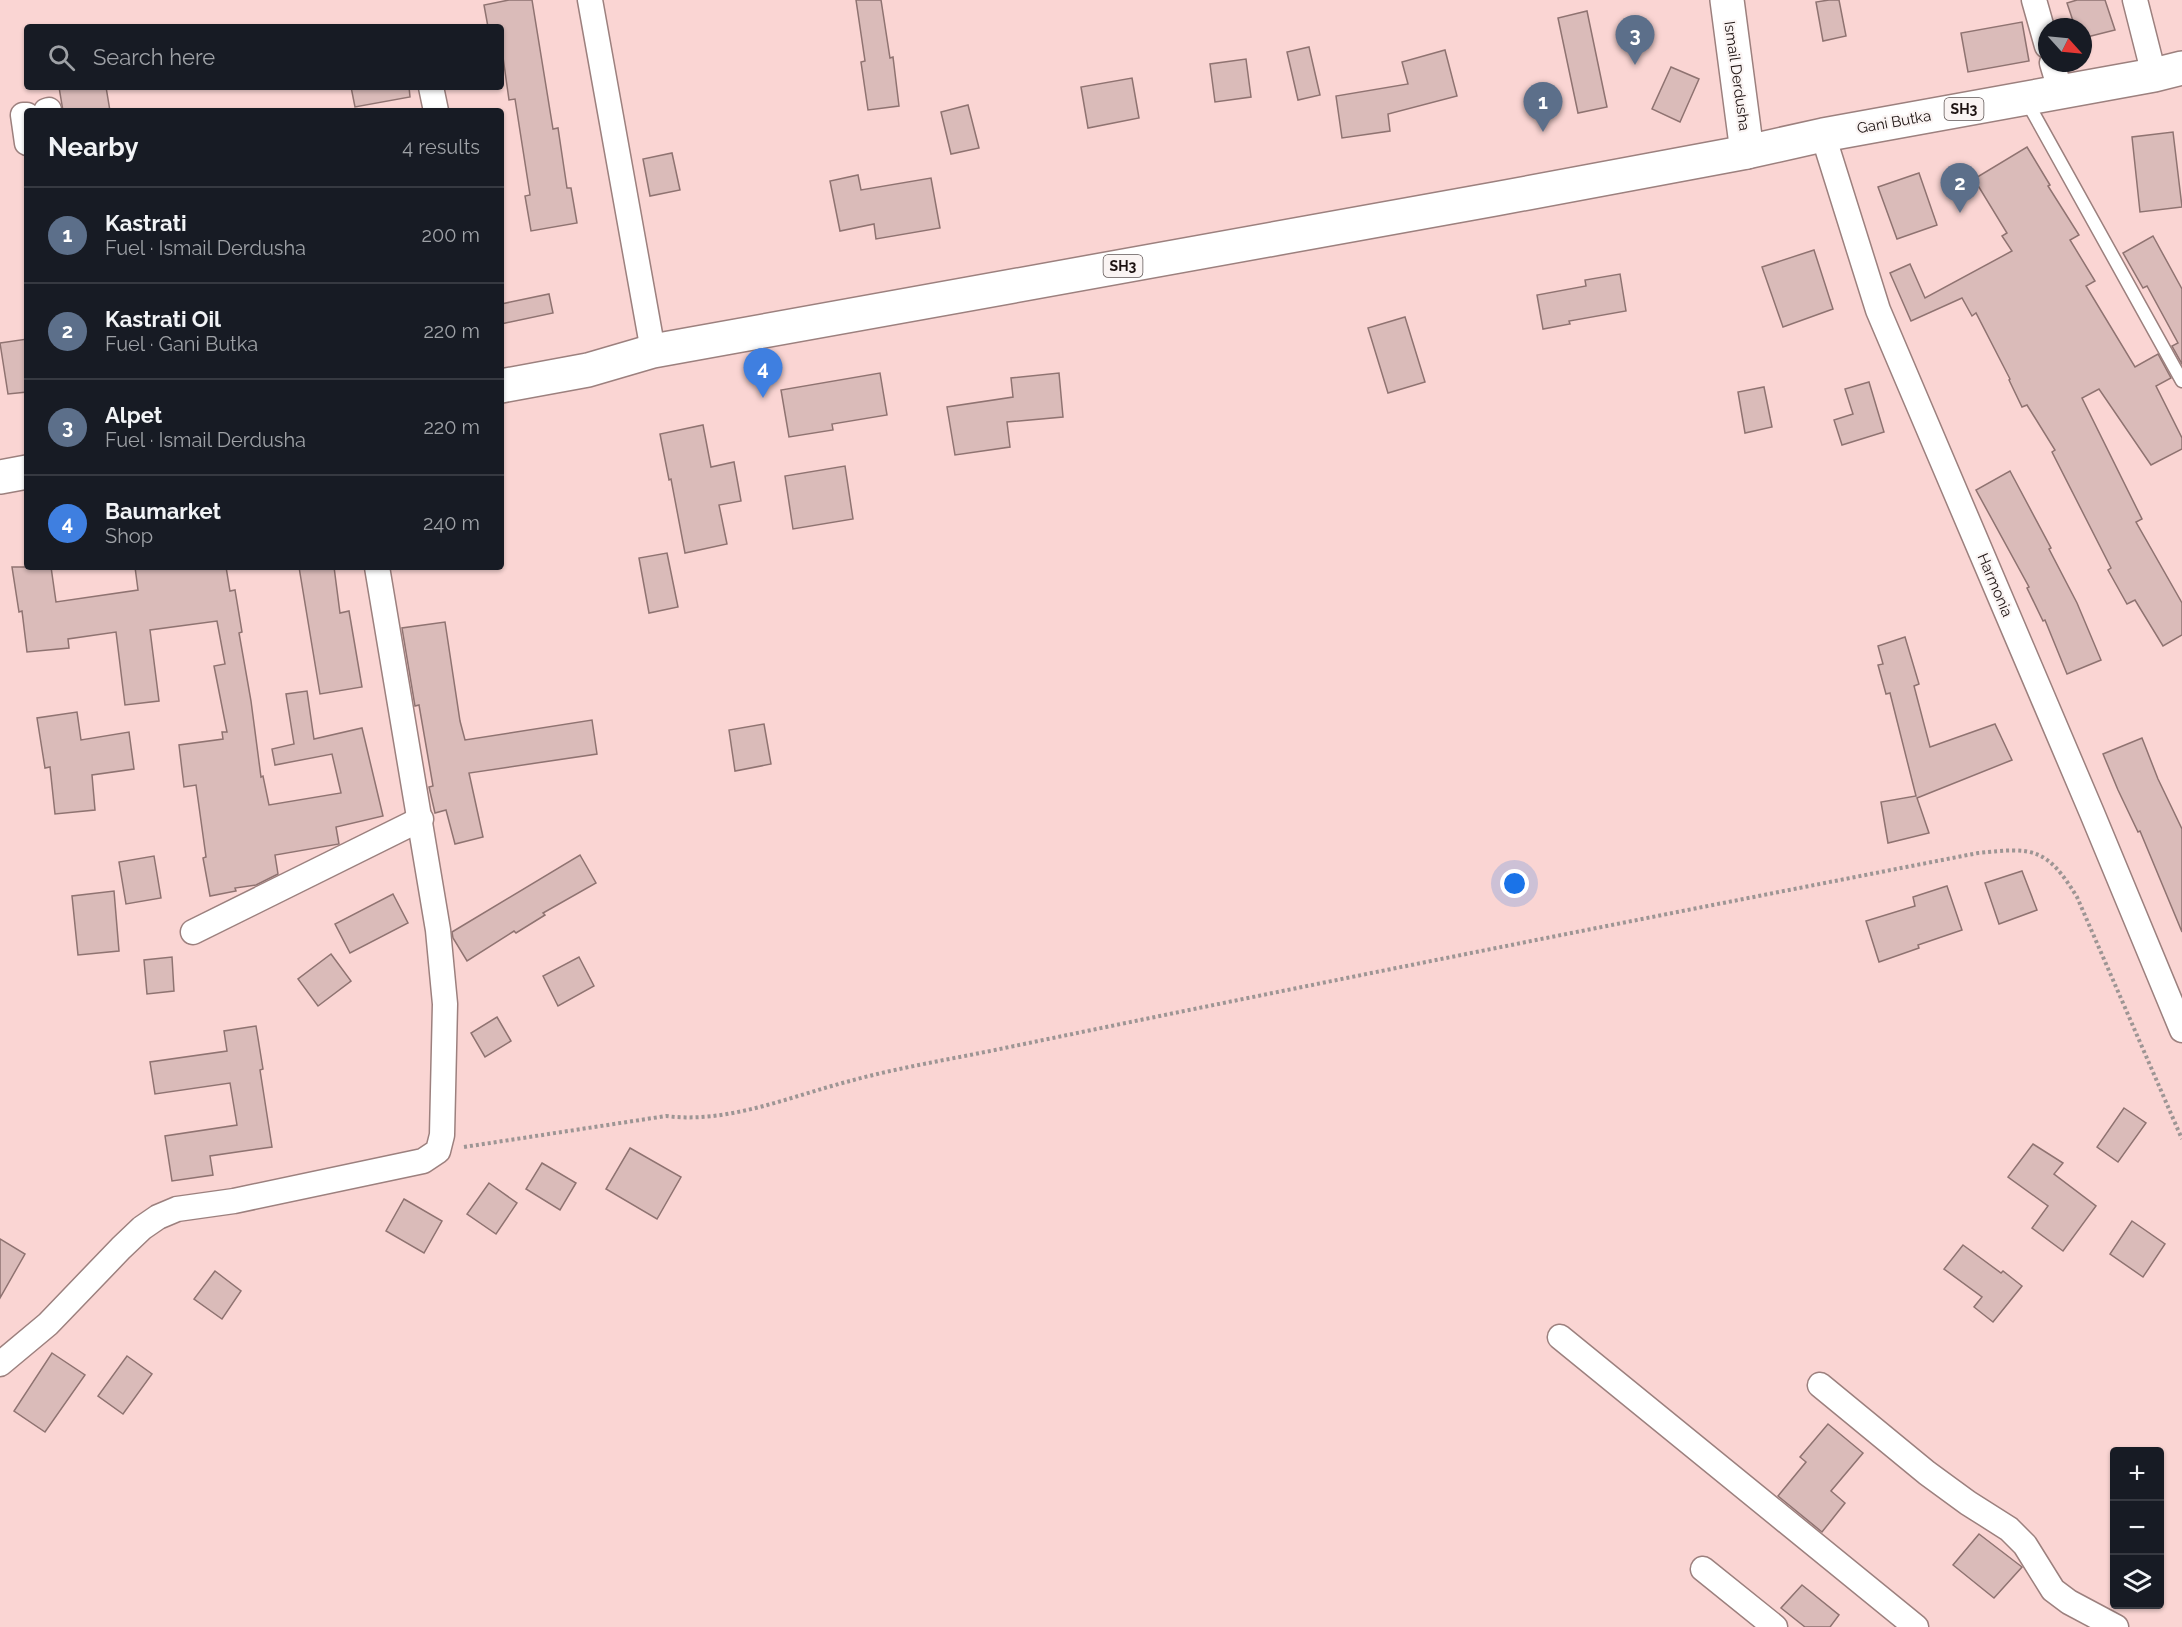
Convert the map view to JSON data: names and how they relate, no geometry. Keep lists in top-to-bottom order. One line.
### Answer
{"streets":{"main road":["Ismail Derdusha","SH3","Gani Butka"],"street":["Harmonia"]},"crossings":[["Ismail Derdusha","SH3"],["Ismail Derdusha","Gani Butka"],["SH3","Gani Butka"],["Gani Butka","Harmonia"]],"north":"bottom right","page":{"pins":["3","1","2","4"],"search":"Search here","heading":["Nearby","4 results"],"list":[{"mark":"1","name":"Kastrati","note":"Fuel · Ismail Derdusha","value":"200 m"},{"mark":"2","name":"Kastrati Oil","note":"Fuel · Gani Butka","value":"220 m"},{"mark":"3","name":"Alpet","note":"Fuel · Ismail Derdusha","value":"220 m"},{"mark":"4","name":"Baumarket","note":"Shop","value":"240 m"}],"map_buttons":["+","−"]}}
